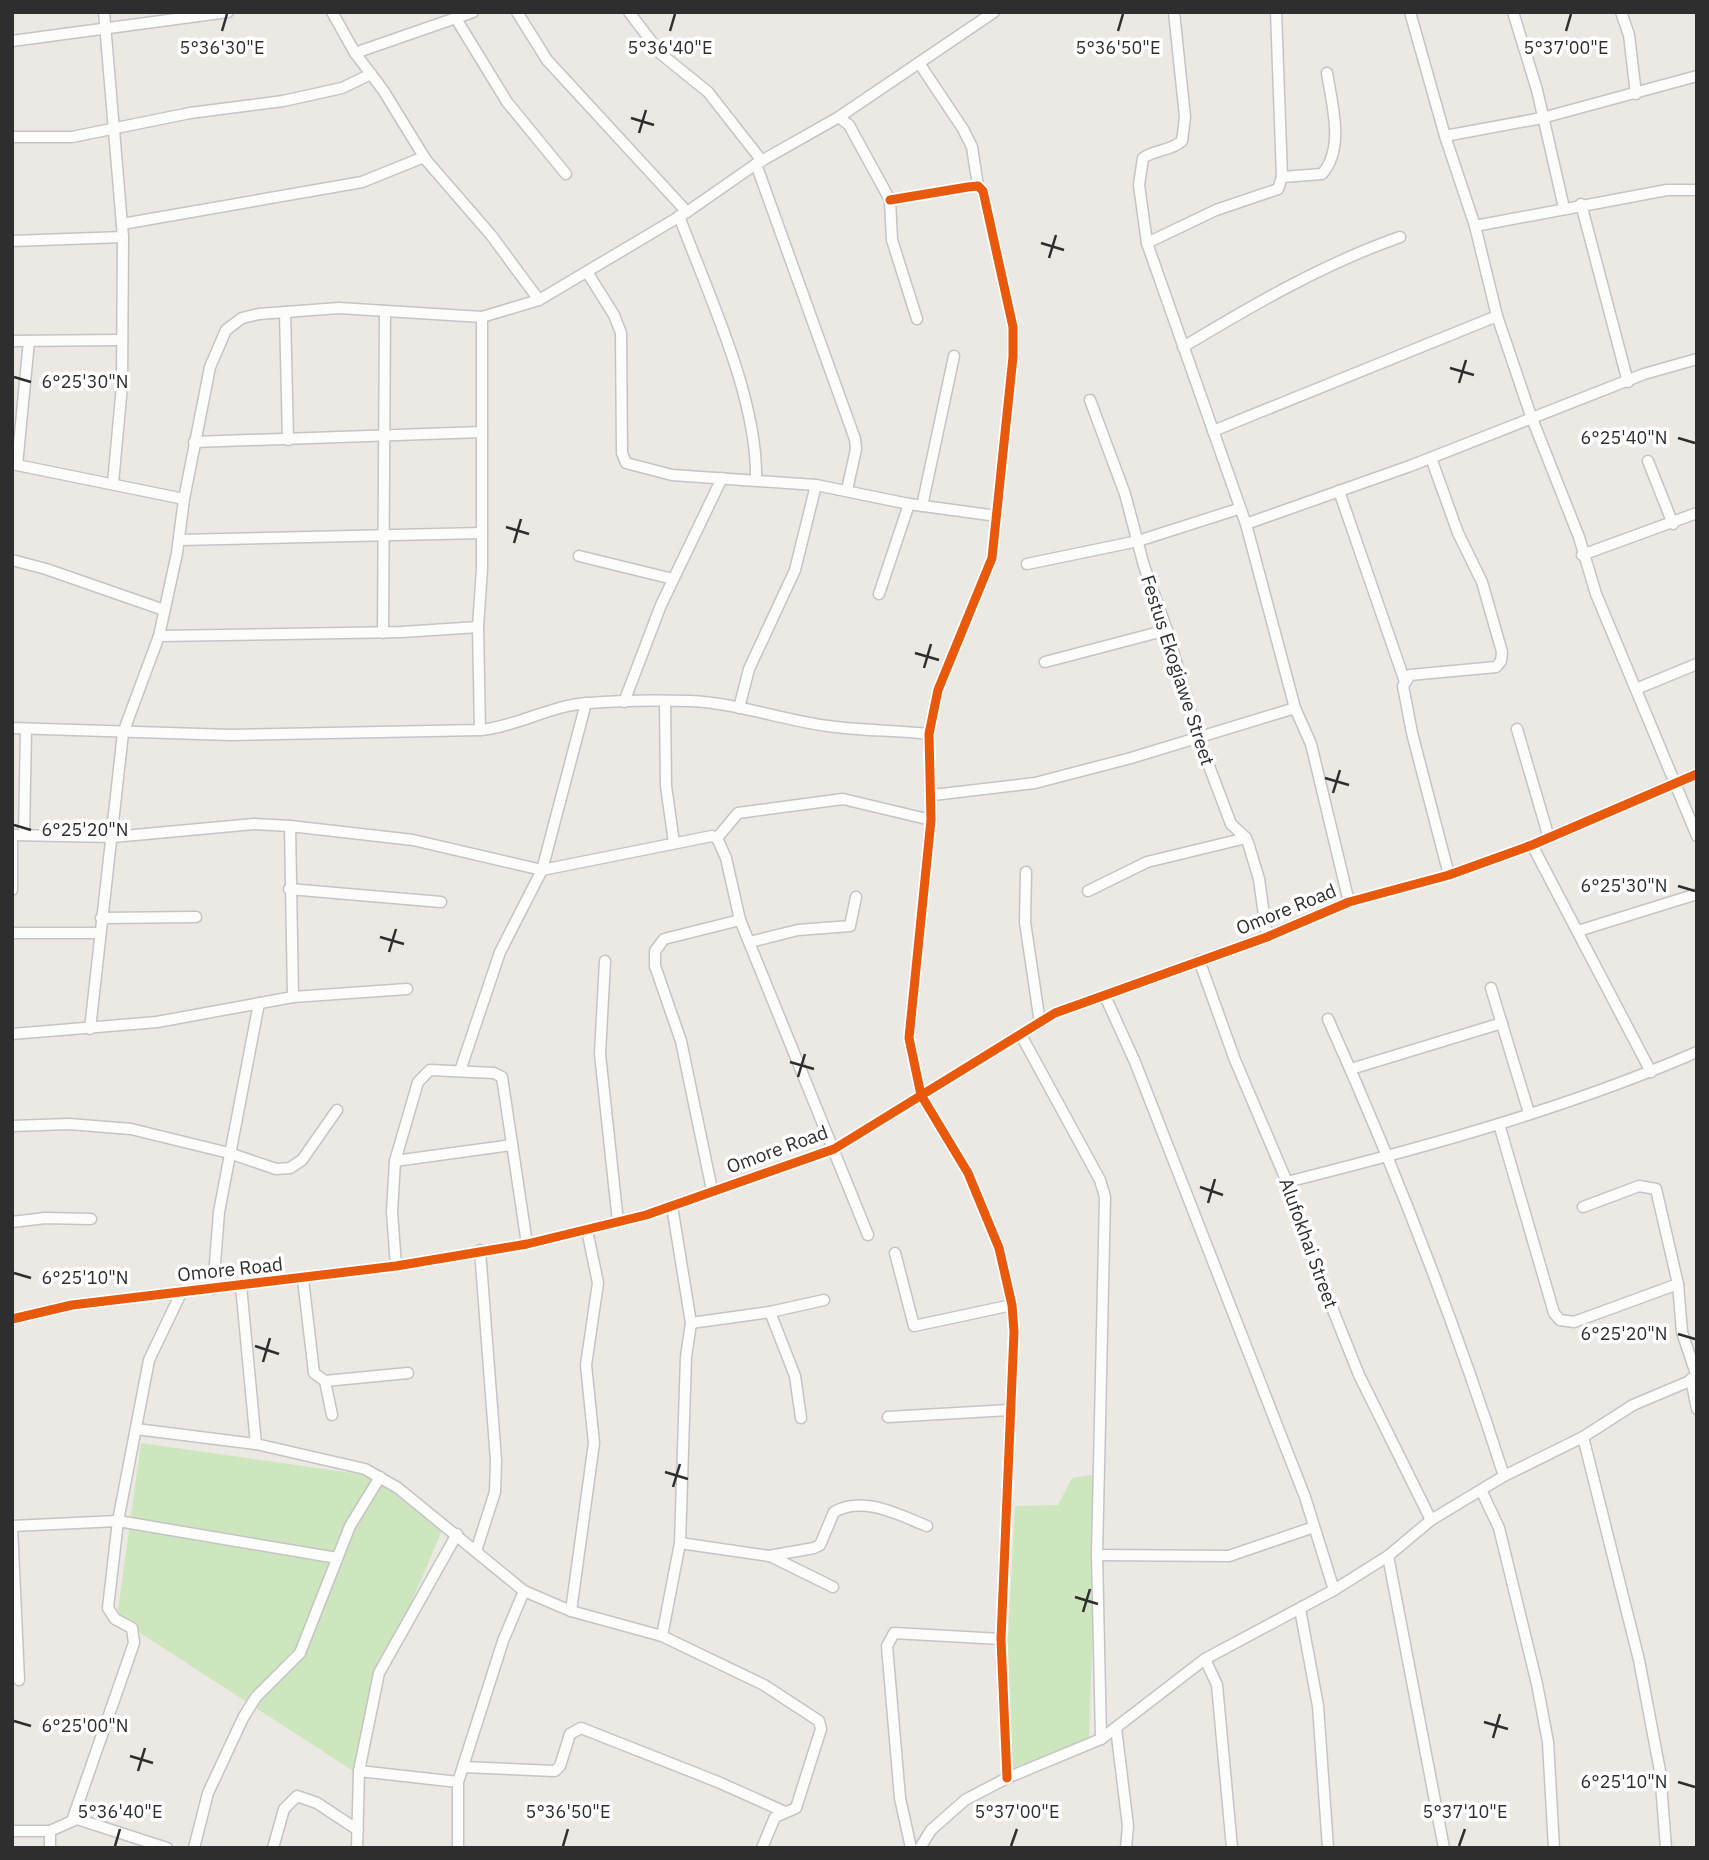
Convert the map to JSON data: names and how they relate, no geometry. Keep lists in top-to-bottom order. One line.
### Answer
{"streets":{"street":["Festus Ekogiawe Street","Omore Road","Alufokhai Street"]},"crossings":[["Festus Ekogiawe Street","Omore Road"],["Omore Road","Alufokhai Street"]],"coordinates":["5°36'30\"E","5°36'40\"E","5°36'50\"E","5°37'00\"E","6°25'30\"N","6°25'40\"N","6°25'20\"N","6°25'10\"N","6°25'00\"N","5°37'10\"E"]}
